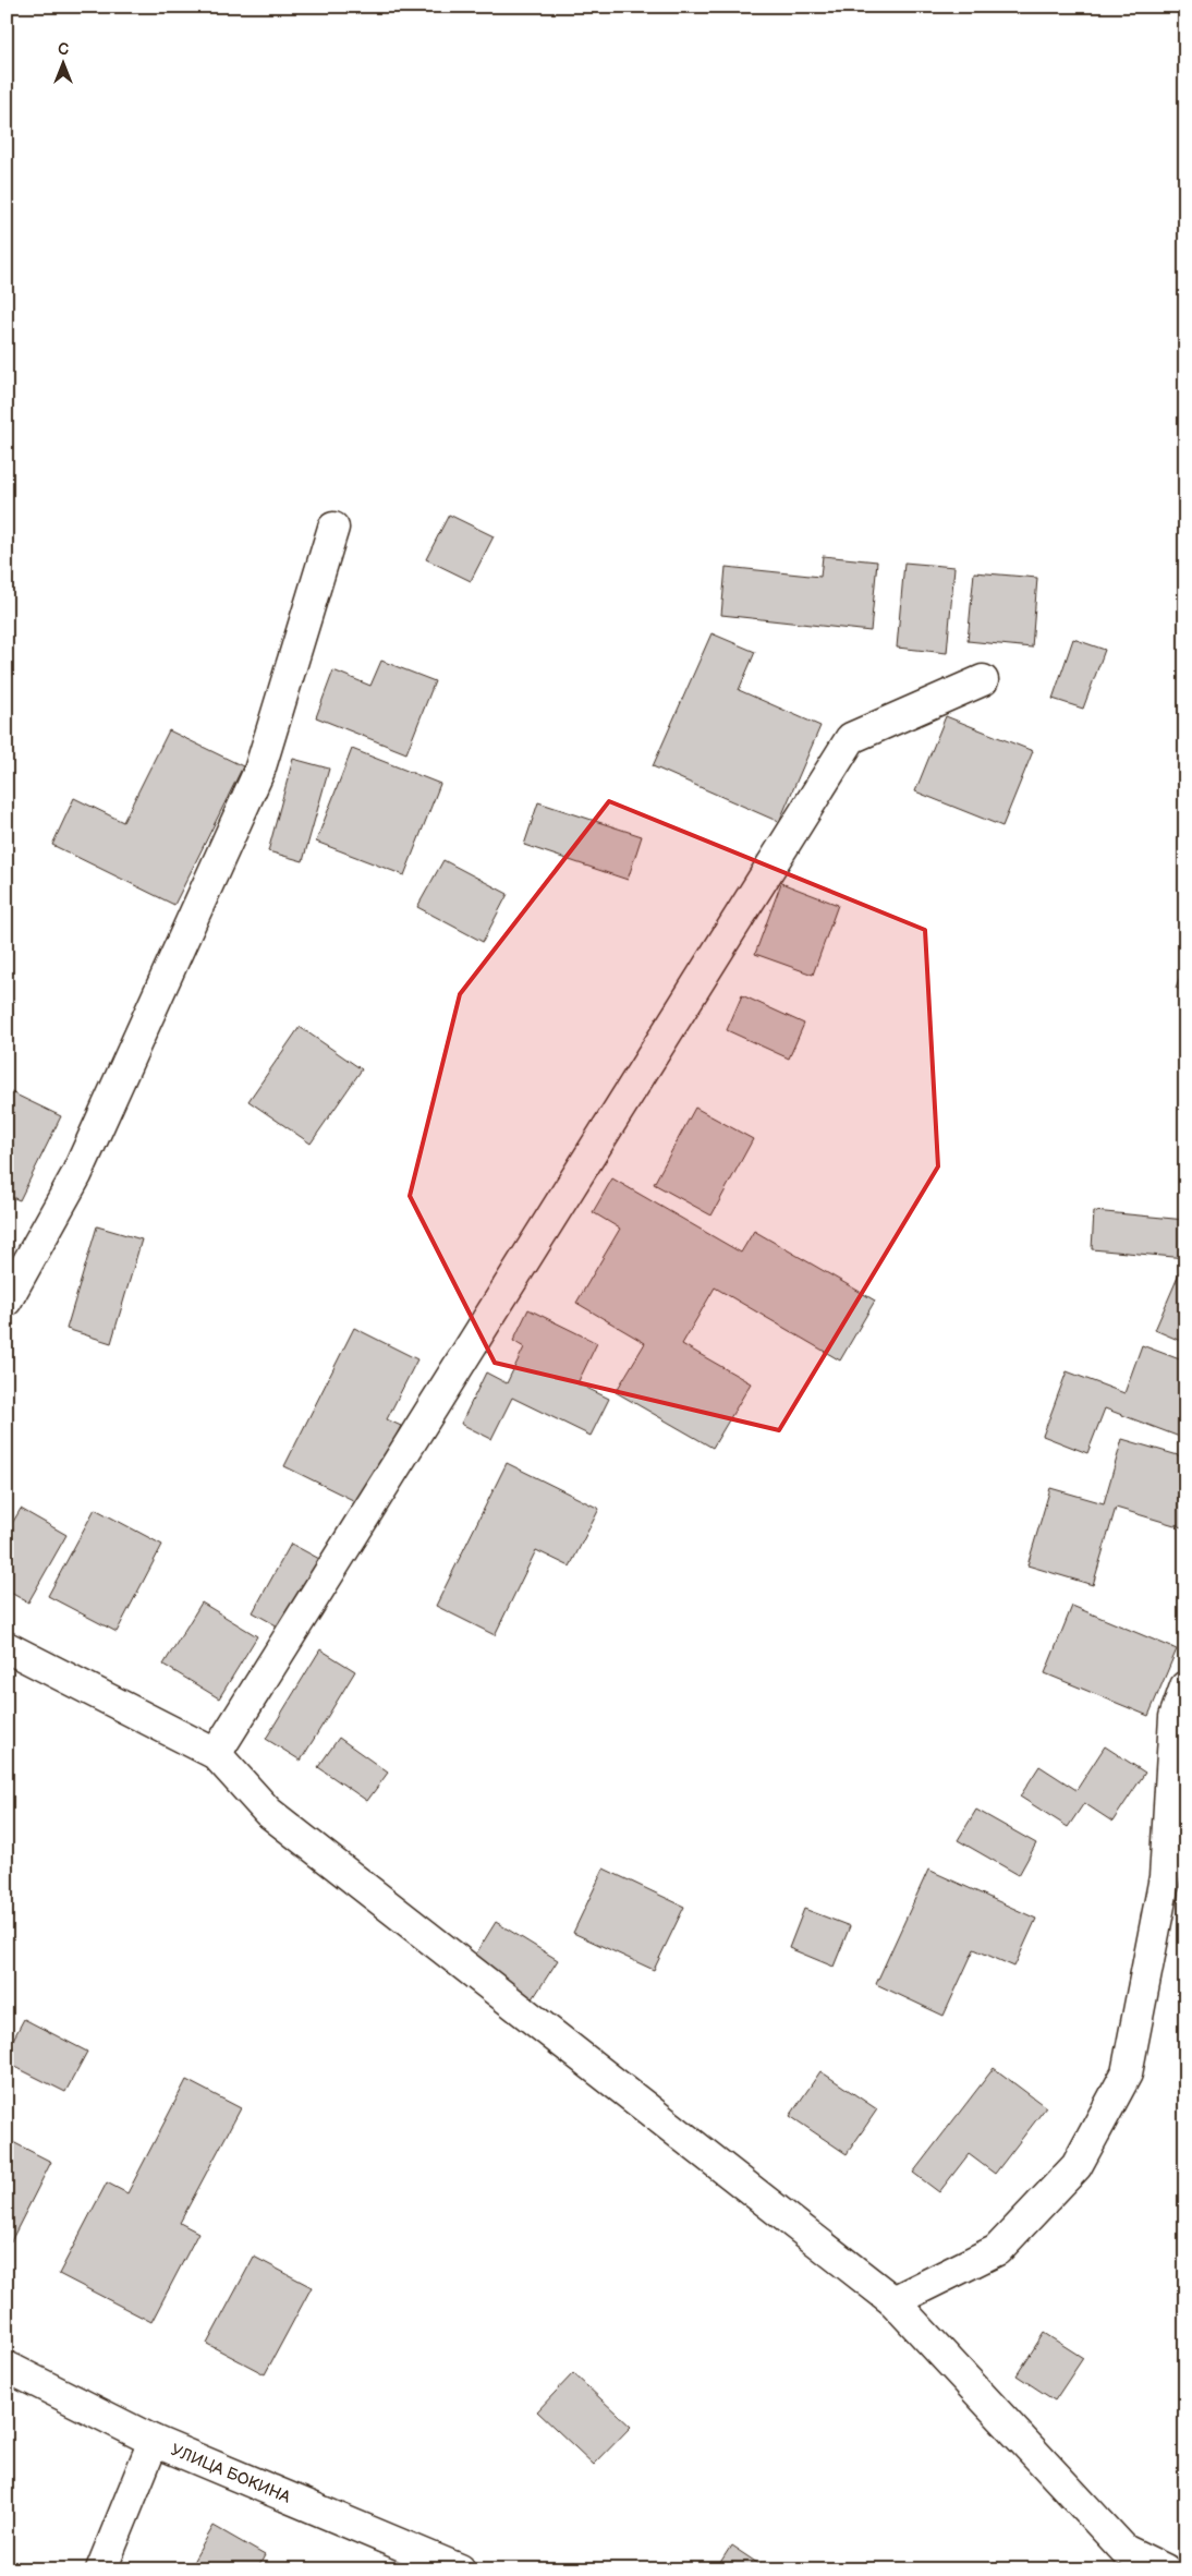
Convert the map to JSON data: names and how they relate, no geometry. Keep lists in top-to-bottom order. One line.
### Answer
{"streets":{"street":["УЛИЦА БОКИНА"]},"north":"top"}
